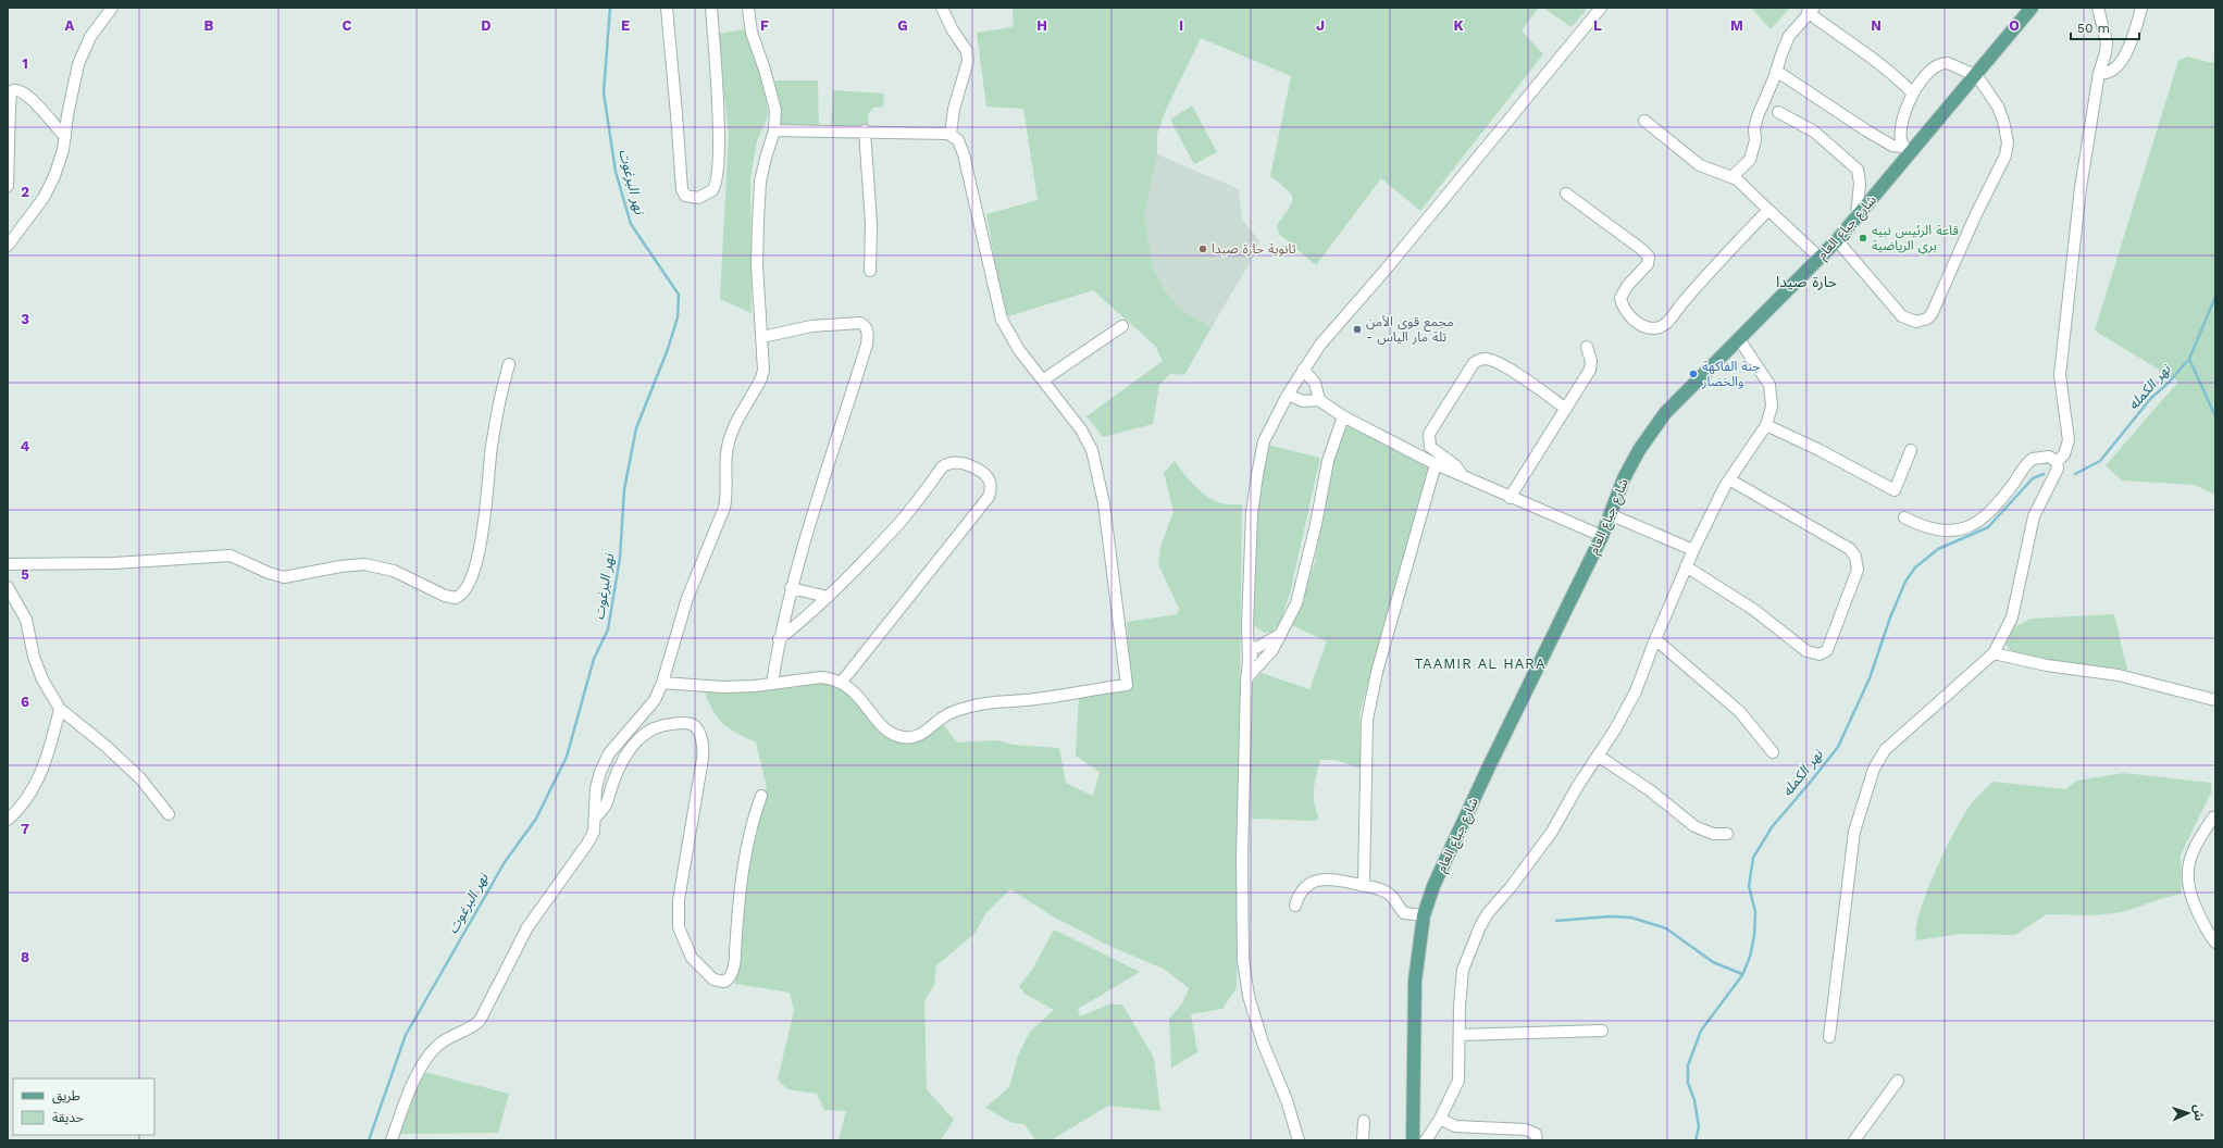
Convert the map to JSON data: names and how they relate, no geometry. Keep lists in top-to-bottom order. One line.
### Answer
{"streets":{"main road":["شارع جباع العام"]},"districts":["حارة صيدا","TAAMIR AL HARA"],"water":["نهر البرغوت","نهر الكمله"],"places":["قاعة الرئيس نبيه بري الرياضية","ثانوية حارة صيدا","مجمع قوى الأمن - تلة مار الياس","جنة الفاكهة والخضار"],"legend":["طريق","حديقة"],"scale_bar":"50 m","north":"right","grid":{"columns":["A","B","C","D","E","F","G","H","I","J","K","L","M","N","O"],"rows":["1","2","3","4","5","6","7","8"]}}
